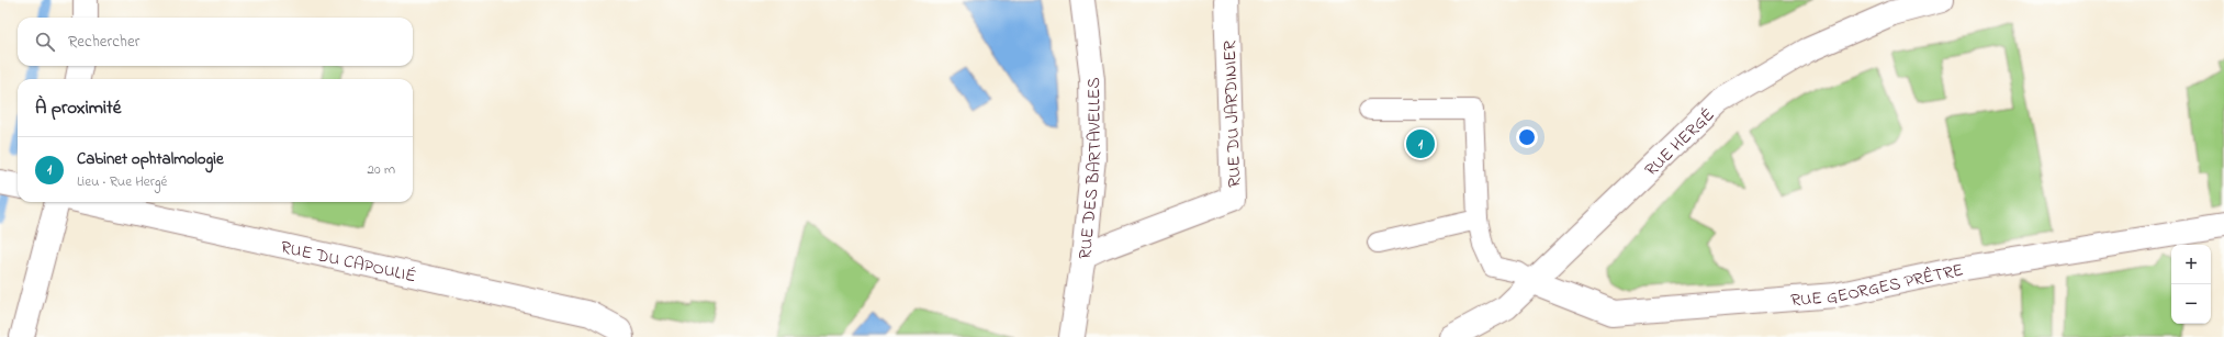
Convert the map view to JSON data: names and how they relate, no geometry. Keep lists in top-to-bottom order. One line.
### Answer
{"streets":{"street":["RUE DU JARDINIER","RUE HERGÉ","RUE DES BARTAVELLES","RUE DU CAPOULIÉ","RUE GEORGES PRÊTRE"]},"crossings":[["RUE DU JARDINIER","RUE DES BARTAVELLES"],["RUE HERGÉ","RUE GEORGES PRÊTRE"]],"page":{"search":"Rechercher","heading":"À proximité","pins":"1","list":[{"mark":"1","name":"Cabinet ophtalmologie","note":"Lieu · Rue Hergé","value":"20 m"}],"map_buttons":["+","−"]}}
